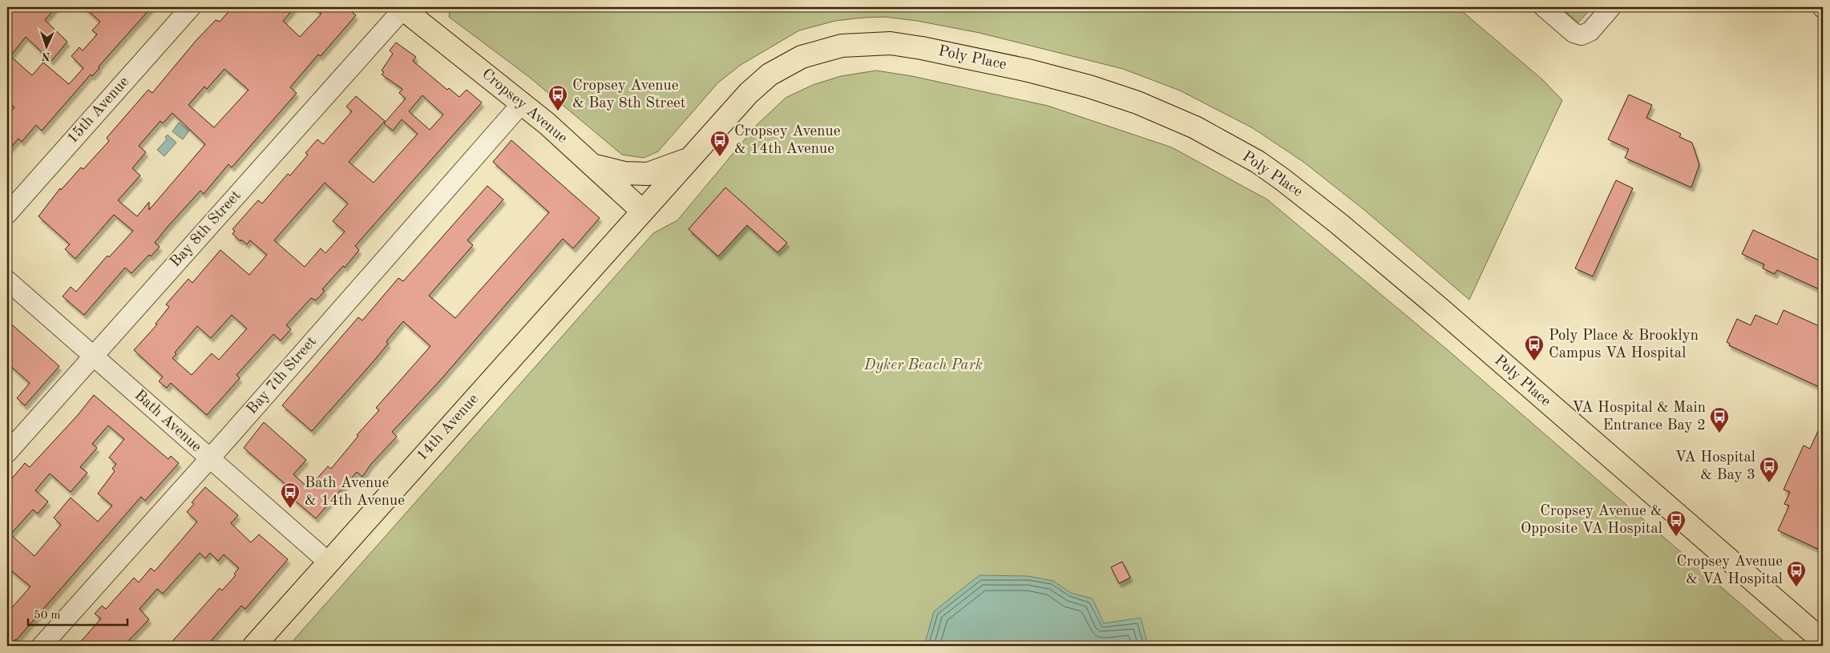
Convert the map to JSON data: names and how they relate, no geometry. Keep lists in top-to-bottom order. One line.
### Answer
{"streets":{"main road":["Poly Place","Cropsey Avenue","14th Avenue"],"street":["15th Avenue","Bay 8th Street","Bay 7th Street","Bath Avenue"]},"crossings":[["Poly Place","Cropsey Avenue"],["Poly Place","14th Avenue"],["Cropsey Avenue","Bay 8th Street"],["Cropsey Avenue","Bay 7th Street"],["Cropsey Avenue","14th Avenue"],["Bay 8th Street","Bath Avenue"],["Bay 7th Street","Bath Avenue"],["Bath Avenue","14th Avenue"]],"parks":["Dyker Beach Park"],"places":{"bus stop":["Cropsey Avenue & Bay 8th Street","Cropsey Avenue & 14th Avenue","Poly Place & Brooklyn Campus VA Hospital","VA Hospital & Main Entrance Bay 2","VA Hospital & Bay 3","Bath Avenue & 14th Avenue","Cropsey Avenue & Opposite VA Hospital","Cropsey Avenue & VA Hospital"]},"scale_bar":"50 m","north":"bottom"}
